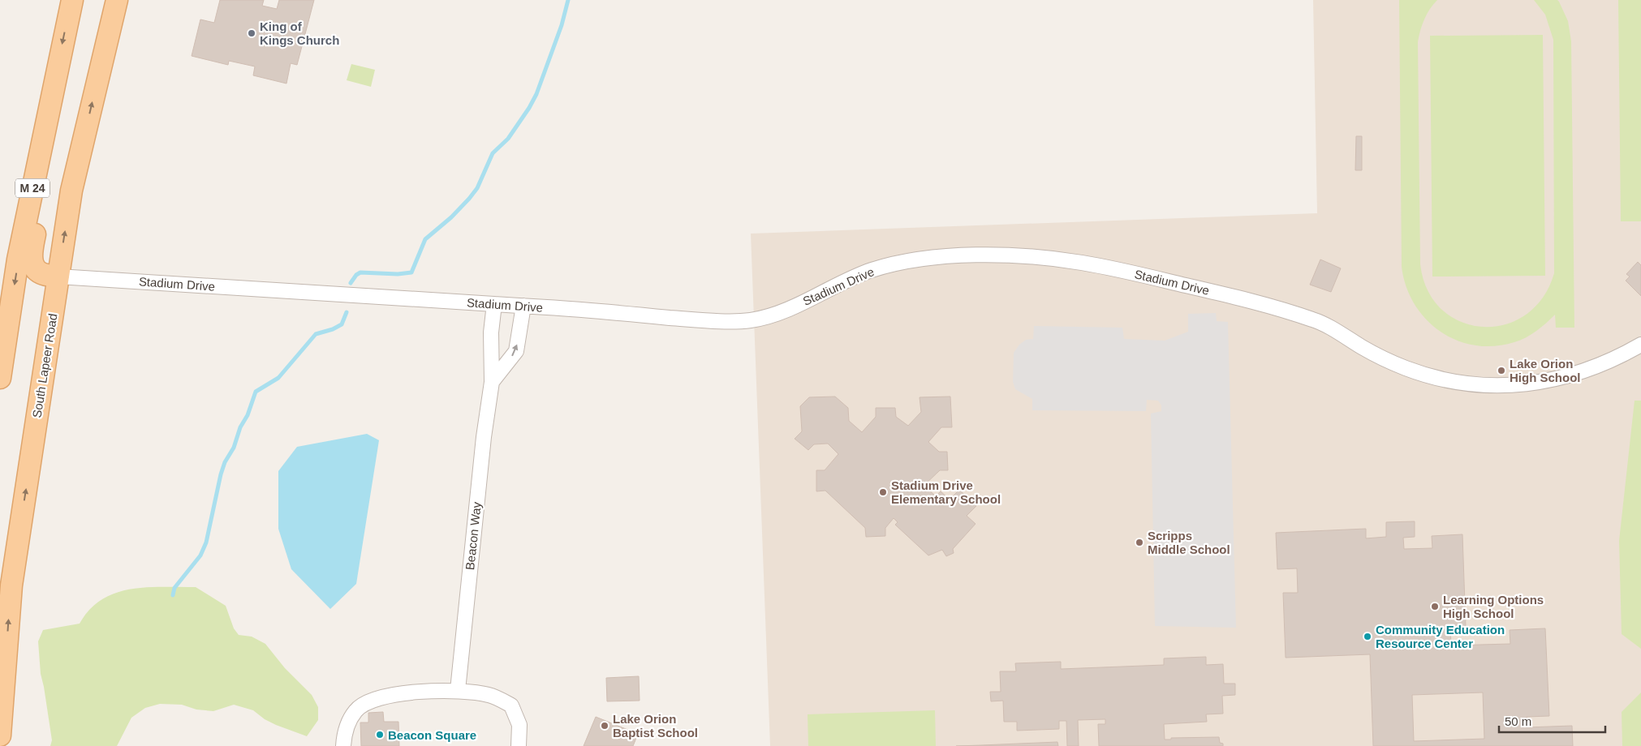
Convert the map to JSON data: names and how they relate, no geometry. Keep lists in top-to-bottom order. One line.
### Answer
{"streets":{"main road":["M 24","South Lapeer Road"],"street":["Stadium Drive","Beacon Way"]},"crossings":[["Stadium Drive","South Lapeer Road"],["Stadium Drive","Beacon Way"]],"places":["King of Kings Church","Lake Orion High School","Stadium Drive Elementary School","Scripps Middle School","Learning Options High School","Community Education Resource Center","Lake Orion Baptist School","Beacon Square"],"scale_bar":"50 m"}
